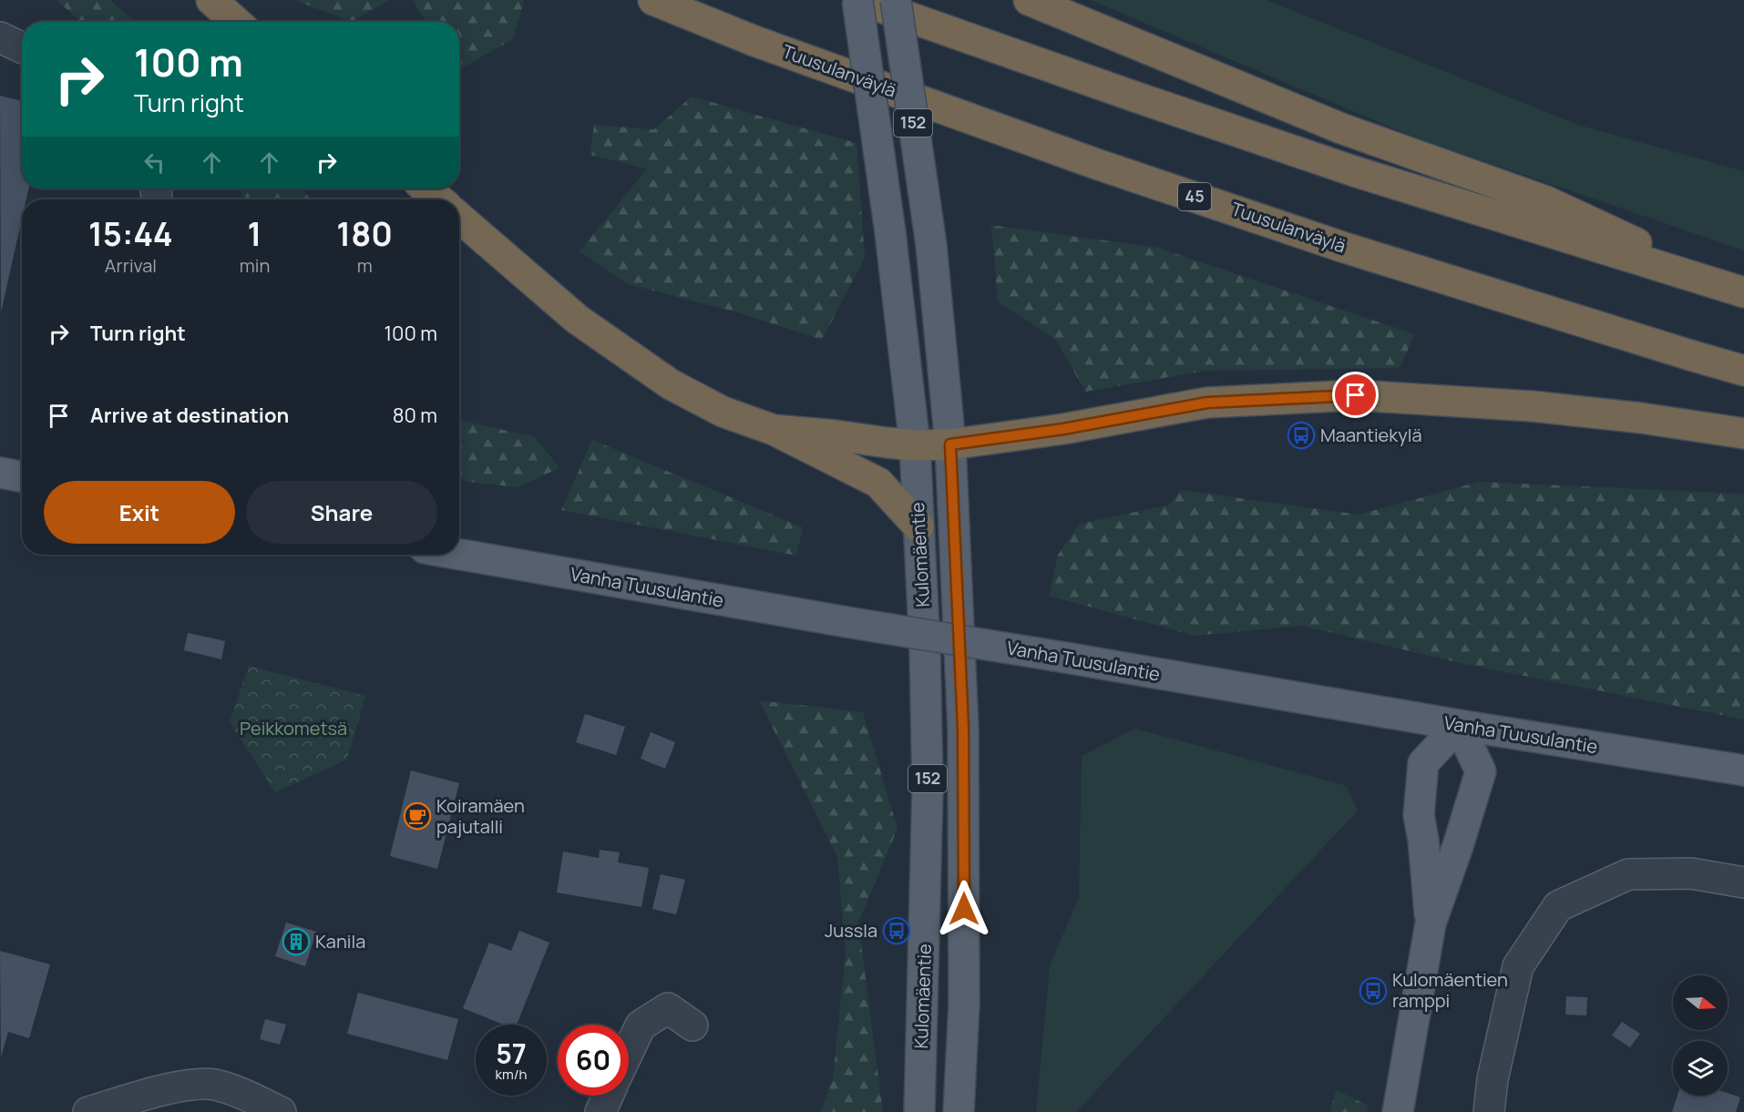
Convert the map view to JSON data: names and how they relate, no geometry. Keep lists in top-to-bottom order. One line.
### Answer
{"streets":{"highway":["Tuusulanväylä","45"],"main road":["152","Kulomäentie","Vanha Tuusulantie"]},"parks":["Peikkometsä"],"places":{"bus stop":["Maantiekylä","Jussla","Kulomäentien ramppi"],"cafe":["Koiramäen pajutalli"],"building":["Kanila"]},"north":"right","page":{"turn":["100 m","Turn right"],"eta":["15:44","Arrival","1","min","180","m"],"list":[{"name":"Turn right","value":"100 m"},{"name":"Arrive at destination","value":"80 m"}],"buttons":["Exit","Share"],"speed":"57 km/h","limit":"60"}}
